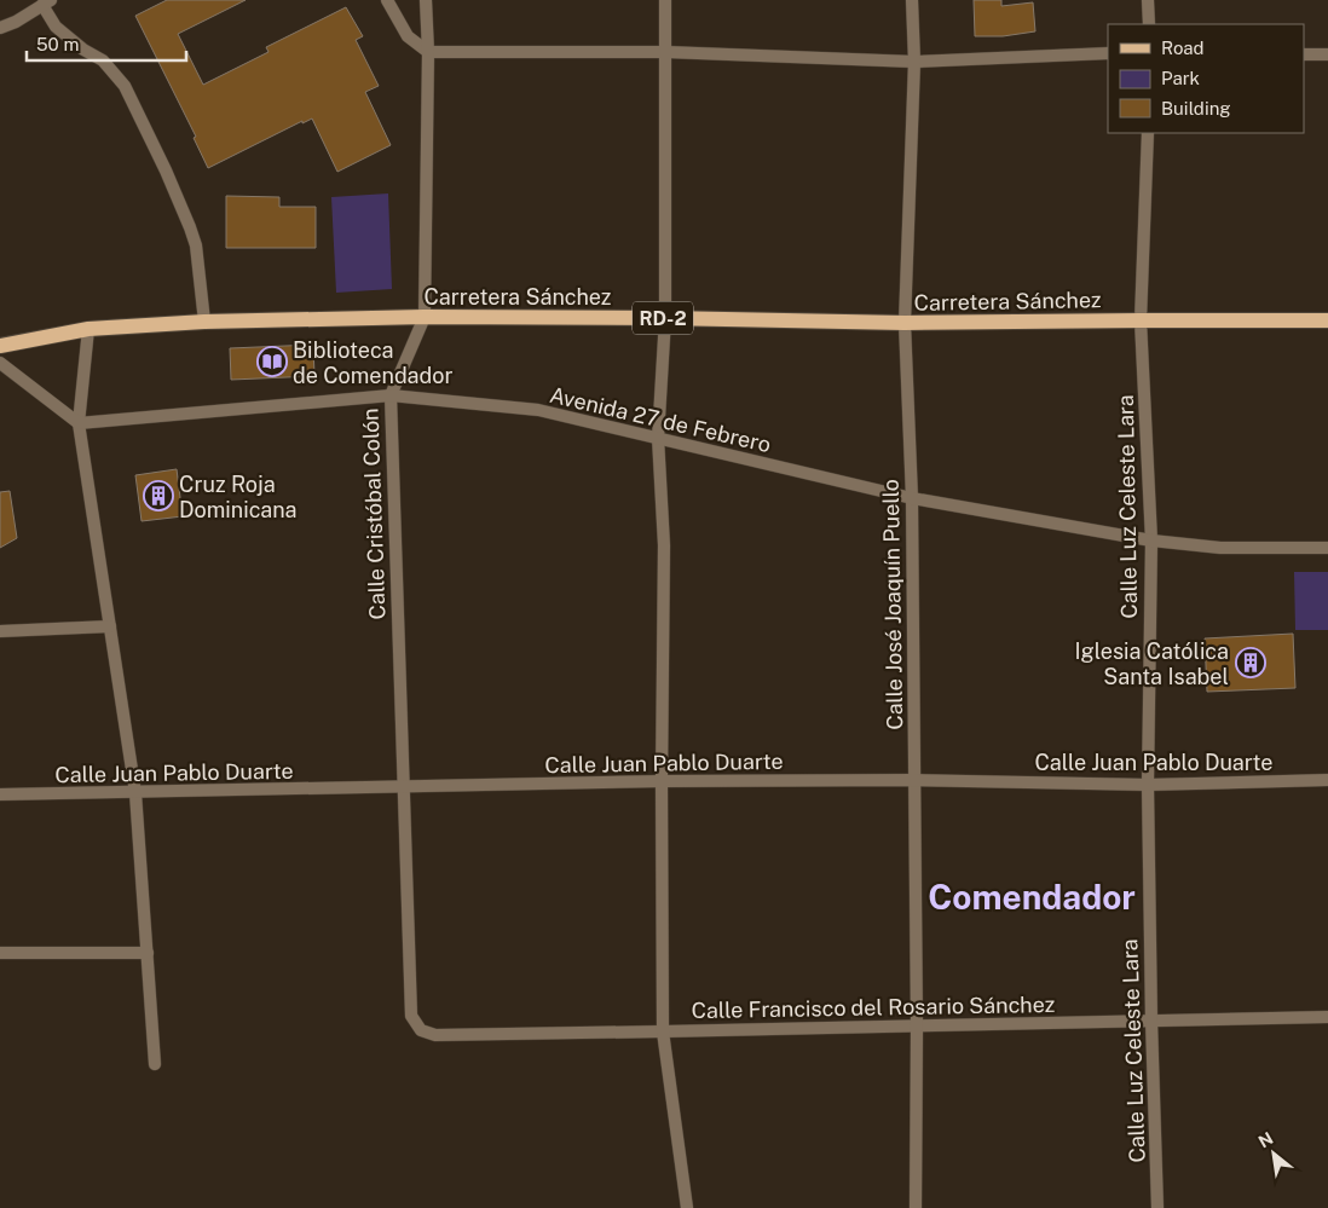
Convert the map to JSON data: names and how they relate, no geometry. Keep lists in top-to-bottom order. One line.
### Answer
{"streets":{"main road":["Carretera Sánchez","RD-2"],"street":["Avenida 27 de Febrero","Calle Luz Celeste Lara","Calle Cristóbal Colón","Calle José Joaquín Puello","Calle Juan Pablo Duarte","Calle Francisco del Rosario Sánchez"]},"crossings":[["Carretera Sánchez","Calle Luz Celeste Lara"],["Carretera Sánchez","Calle Cristóbal Colón"],["Carretera Sánchez","Calle José Joaquín Puello"],["Avenida 27 de Febrero","Calle Luz Celeste Lara"],["Avenida 27 de Febrero","Calle Cristóbal Colón"],["Avenida 27 de Febrero","Calle José Joaquín Puello"],["Calle Luz Celeste Lara","Calle Juan Pablo Duarte"],["Calle Luz Celeste Lara","Calle Francisco del Rosario Sánchez"],["Calle Cristóbal Colón","Calle Juan Pablo Duarte"],["Calle Cristóbal Colón","Calle Francisco del Rosario Sánchez"],["Calle José Joaquín Puello","Calle Juan Pablo Duarte"],["Calle José Joaquín Puello","Calle Francisco del Rosario Sánchez"]],"districts":["Comendador"],"places":{"library":["Biblioteca de Comendador"],"building":["Cruz Roja Dominicana","Iglesia Católica Santa Isabel"]},"legend":["Road","Park","Building"],"scale_bar":"50 m","north":"top left"}
